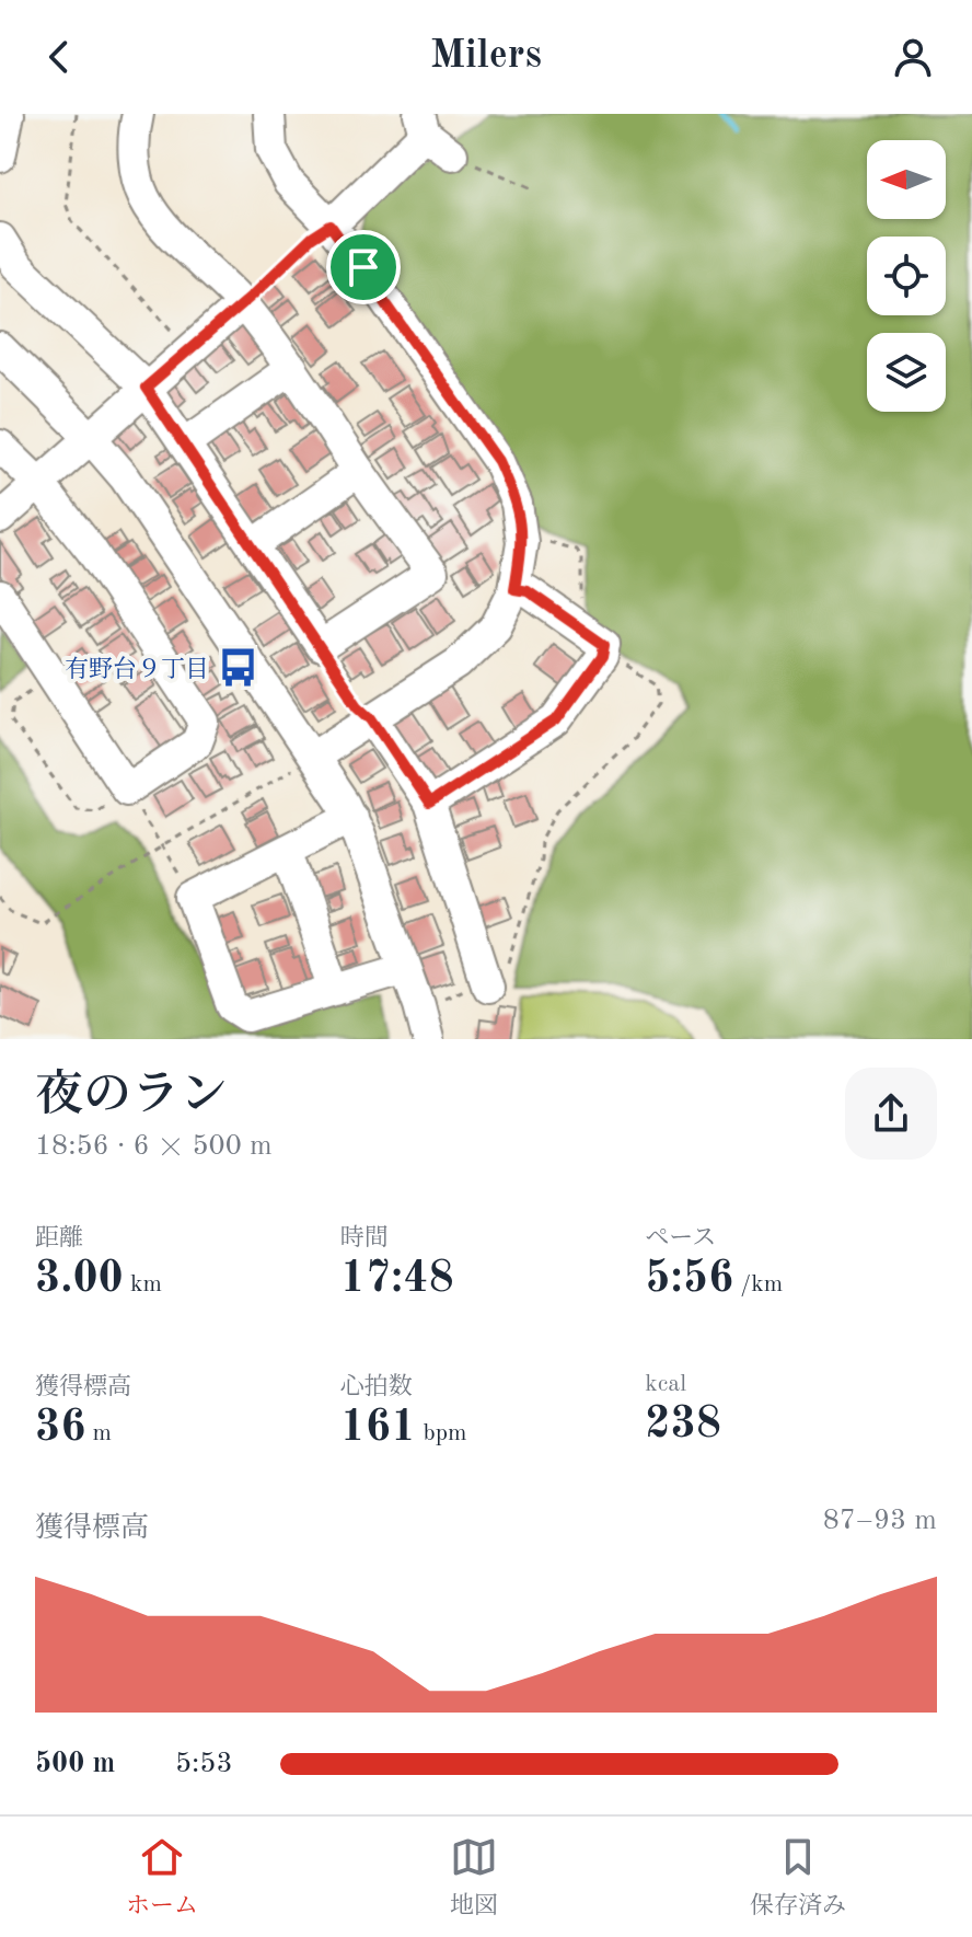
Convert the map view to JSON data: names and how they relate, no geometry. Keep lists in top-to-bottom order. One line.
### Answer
{"places":{"bus stop":["有野台９丁目"]},"north":"left","page":{"header":"Milers","heading":["夜のラン","18:56 · 6 × 500 m"],"stats":[["距離","3.00 km"],["時間","17:48"],["ペース","5:56 /km"],["獲得標高","36 m"],["心拍数","161 bpm"],["kcal","238"]],"chart":["獲得標高","87–93 m"],"list":[{"name":"500 m","note":"5:53"}],"tabs":["ホーム","地図","保存済み"]}}
